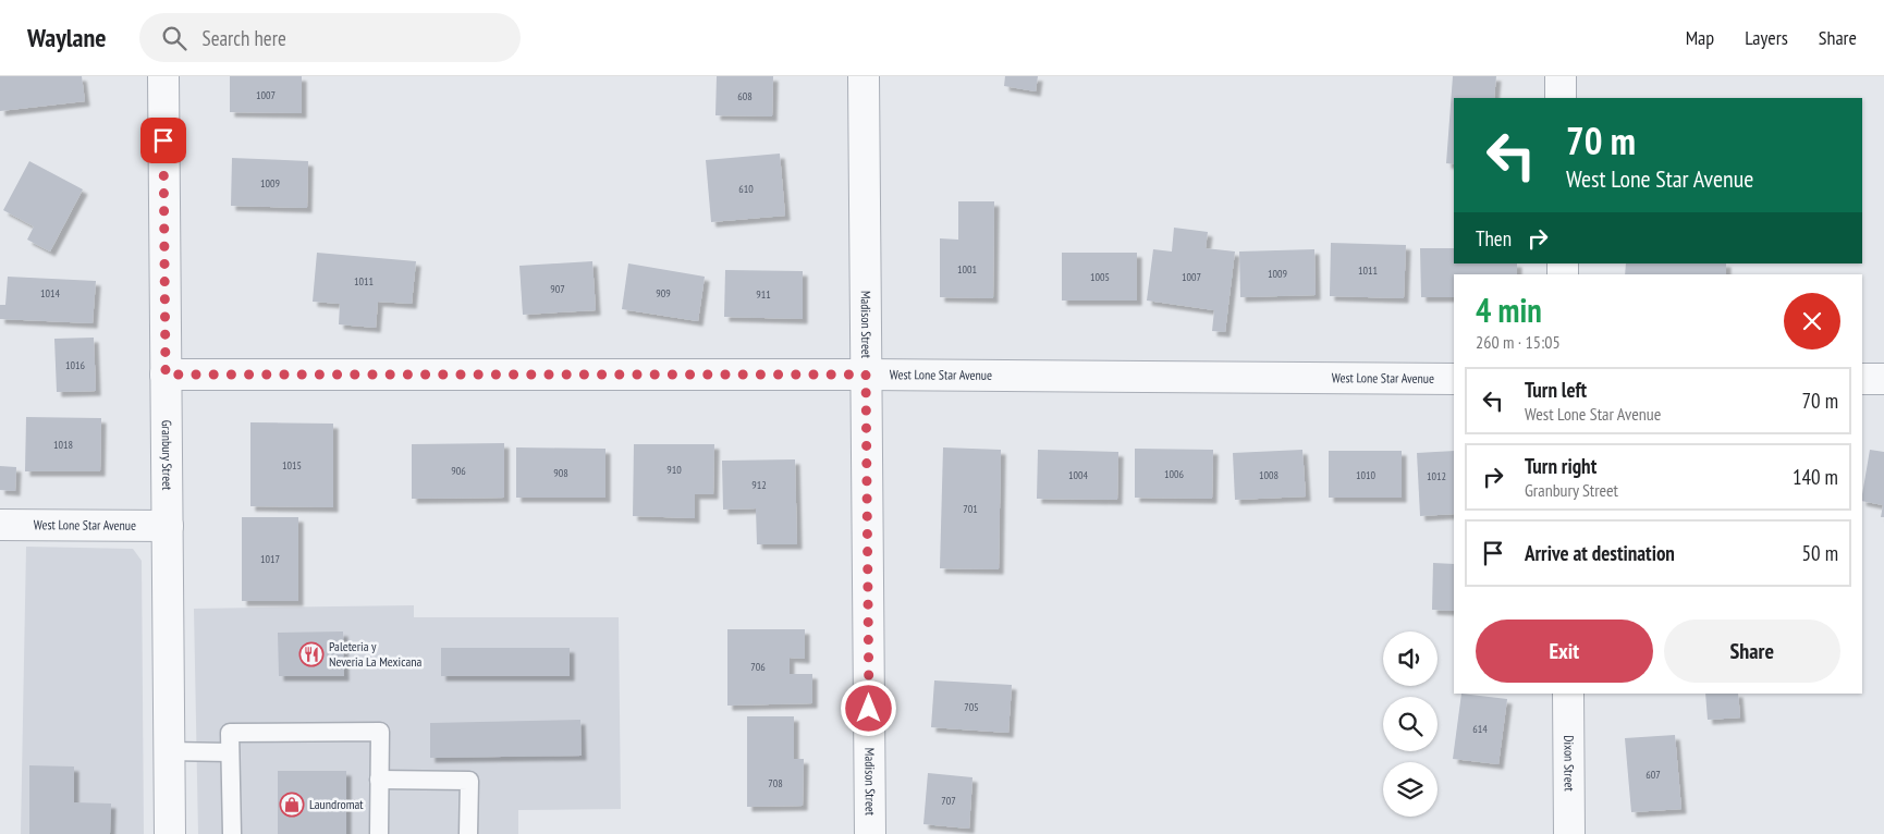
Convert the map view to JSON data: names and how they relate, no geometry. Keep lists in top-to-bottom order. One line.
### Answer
{"streets":{"street":["Madison Street","West Lone Star Avenue","Granbury Street","Dixon Street"]},"crossings":[["Madison Street","West Lone Star Avenue"],["West Lone Star Avenue","Granbury Street"]],"places":{"restaurant":["Paleteria y Neveria La Mexicana"],"shop":["Laundromat"]},"house_numbers":["1007","608","1009","610","1001","1011","1009","1005","1007","1011","907","1014","909","911","1016","1018","1015","910","906","908","1006","1004","1008","1010","1012","912","701","1017","706","705","614","607","708","707"],"page":{"header":"Waylane","search":"Search here","nav":["Map","Layers","Share"],"turn":["70 m","West Lone Star Avenue"],"then":"Then","heading":["4 min","260 m · 15:05"],"list":[{"name":"Turn left","note":"West Lone Star Avenue","value":"70 m"},{"name":"Turn right","note":"Granbury Street","value":"140 m"},{"name":"Arrive at destination","value":"50 m"}],"buttons":["Exit","Share"]}}
